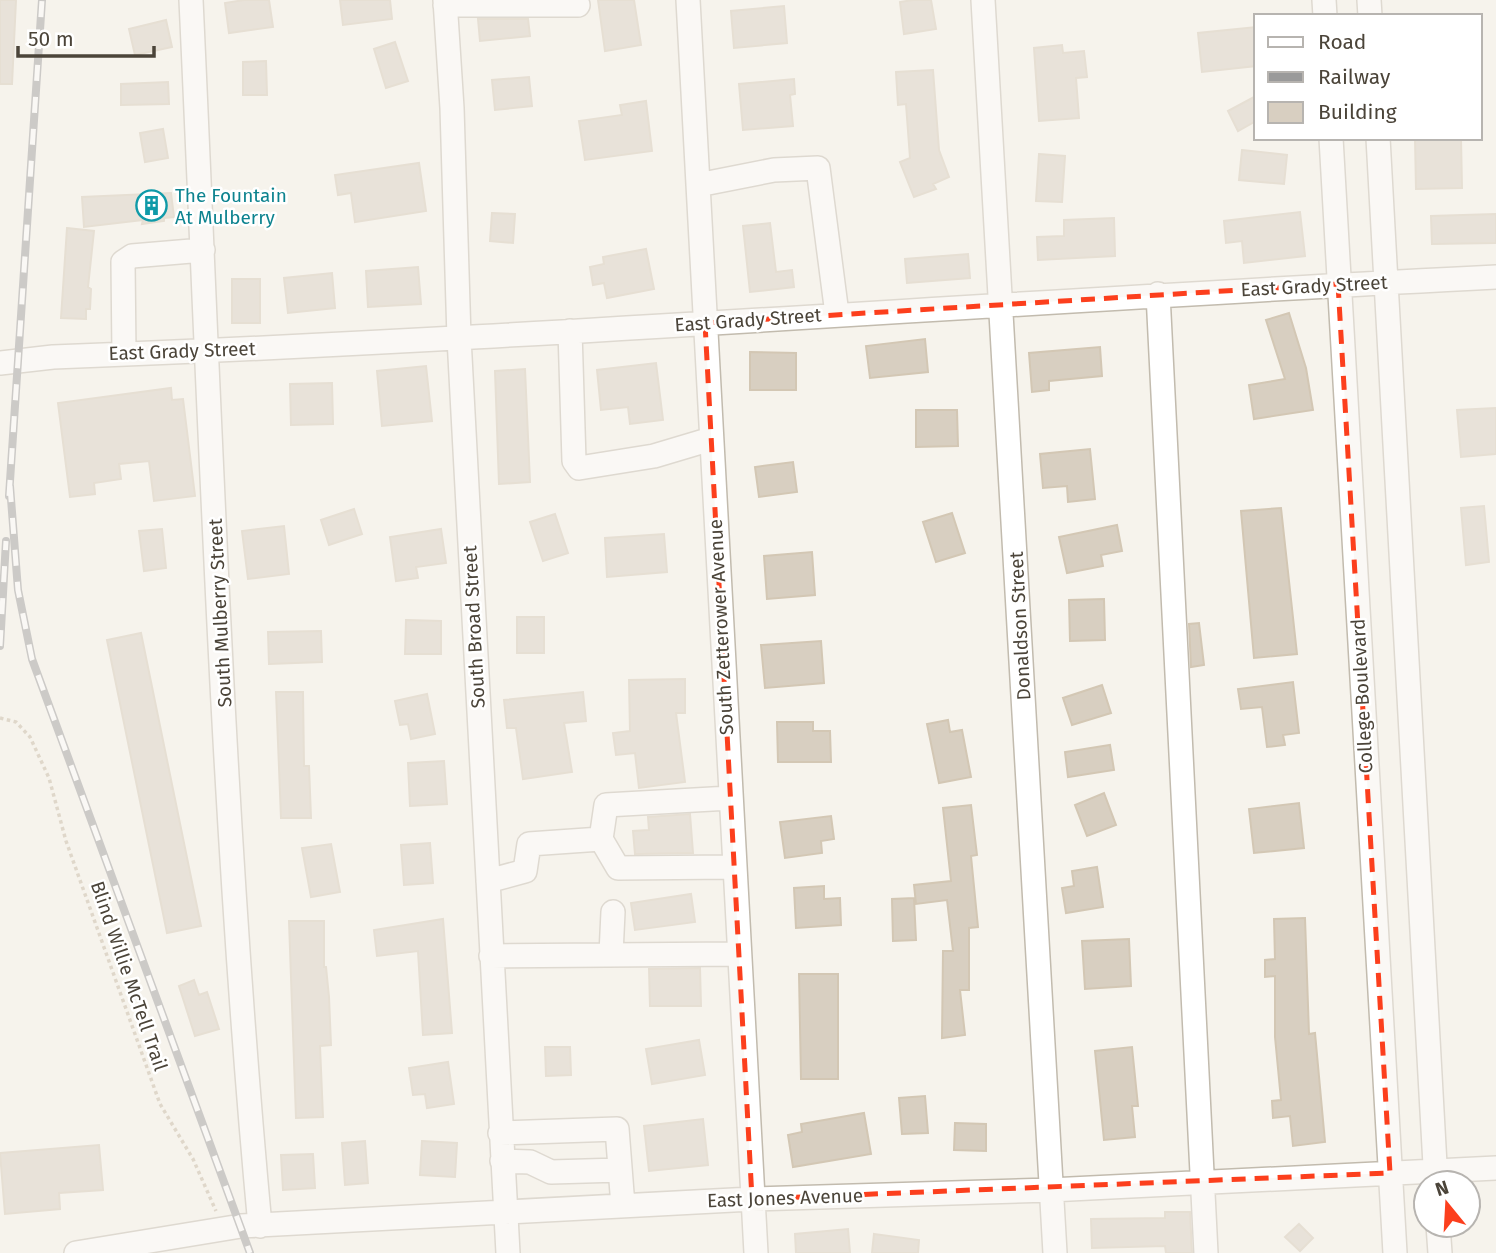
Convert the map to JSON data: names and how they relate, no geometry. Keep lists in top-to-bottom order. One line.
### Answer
{"streets":{"street":["East Grady Street","South Mulberry Street","Donaldson Street","South Broad Street","South Zetterower Avenue","College Boulevard","East Jones Avenue"],"path":["Blind Willie McTell Trail"]},"crossings":[["East Grady Street","South Mulberry Street"],["East Grady Street","Donaldson Street"],["East Grady Street","South Broad Street"],["East Grady Street","South Zetterower Avenue"],["East Grady Street","College Boulevard"],["South Mulberry Street","East Jones Avenue"],["Donaldson Street","East Jones Avenue"],["South Broad Street","East Jones Avenue"],["South Zetterower Avenue","East Jones Avenue"],["College Boulevard","East Jones Avenue"],["Blind Willie McTell Trail","East Jones Avenue"]],"places":{"building":["The Fountain At Mulberry"]},"legend":["Road","Railway","Building"],"scale_bar":"50 m","north":"top"}
